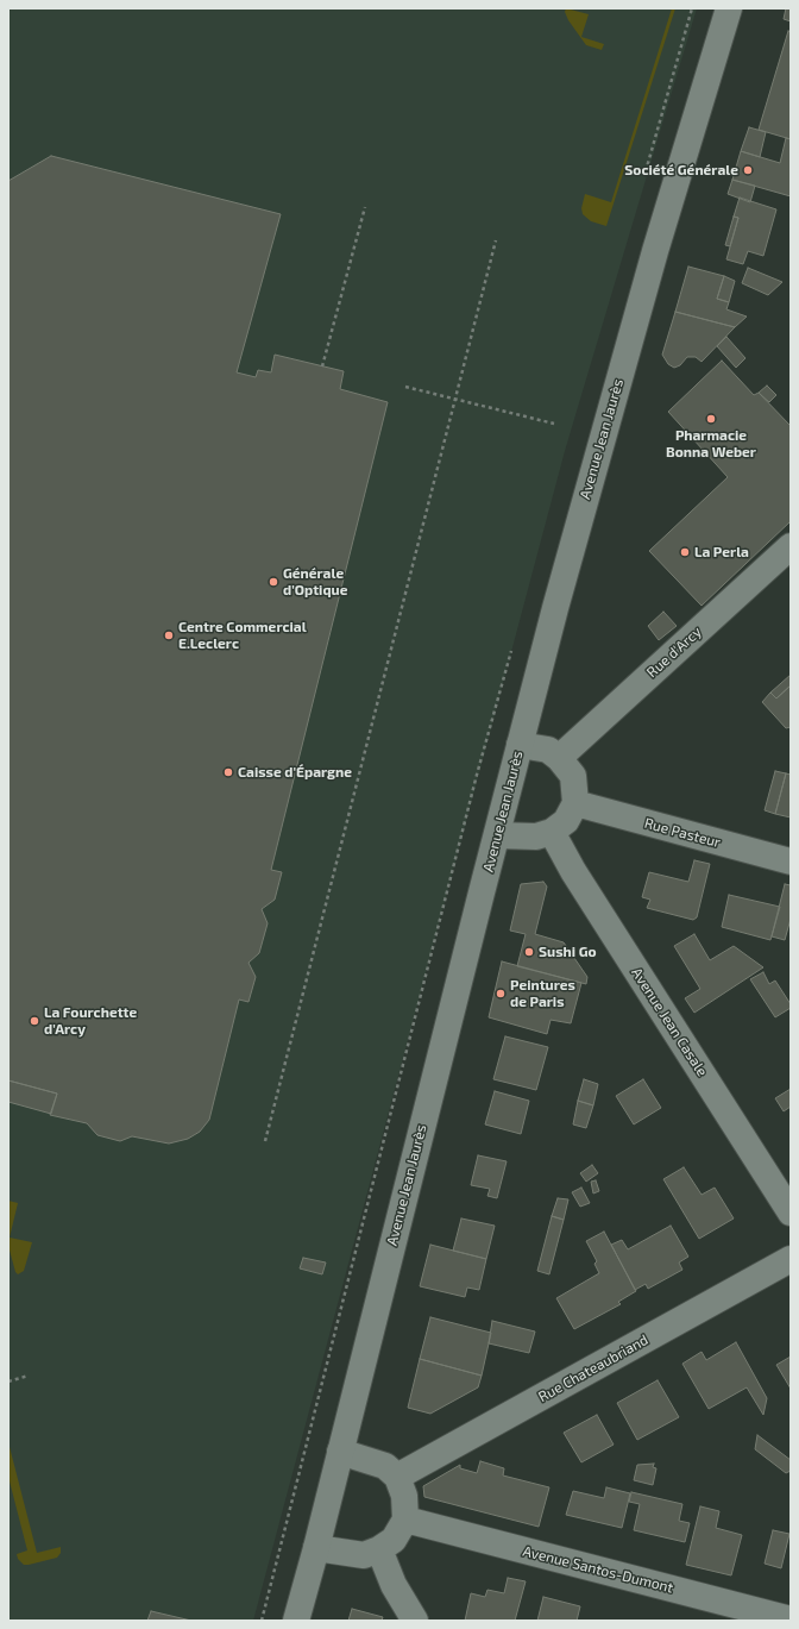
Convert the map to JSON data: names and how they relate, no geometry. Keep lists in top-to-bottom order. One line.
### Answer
{"streets":{"street":["Avenue Jean Jaurès","Rue d'Arcy","Rue Pasteur","Avenue Jean Casale","Rue Chateaubriand","Avenue Santos-Dumont"]},"places":["Société Générale","Pharmacie Bonna Weber","La Perla","Générale d'Optique","Centre Commercial E.Leclerc","Caisse d'Épargne","Sushi Go","Peintures de Paris","La Fourchette d'Arcy"]}
